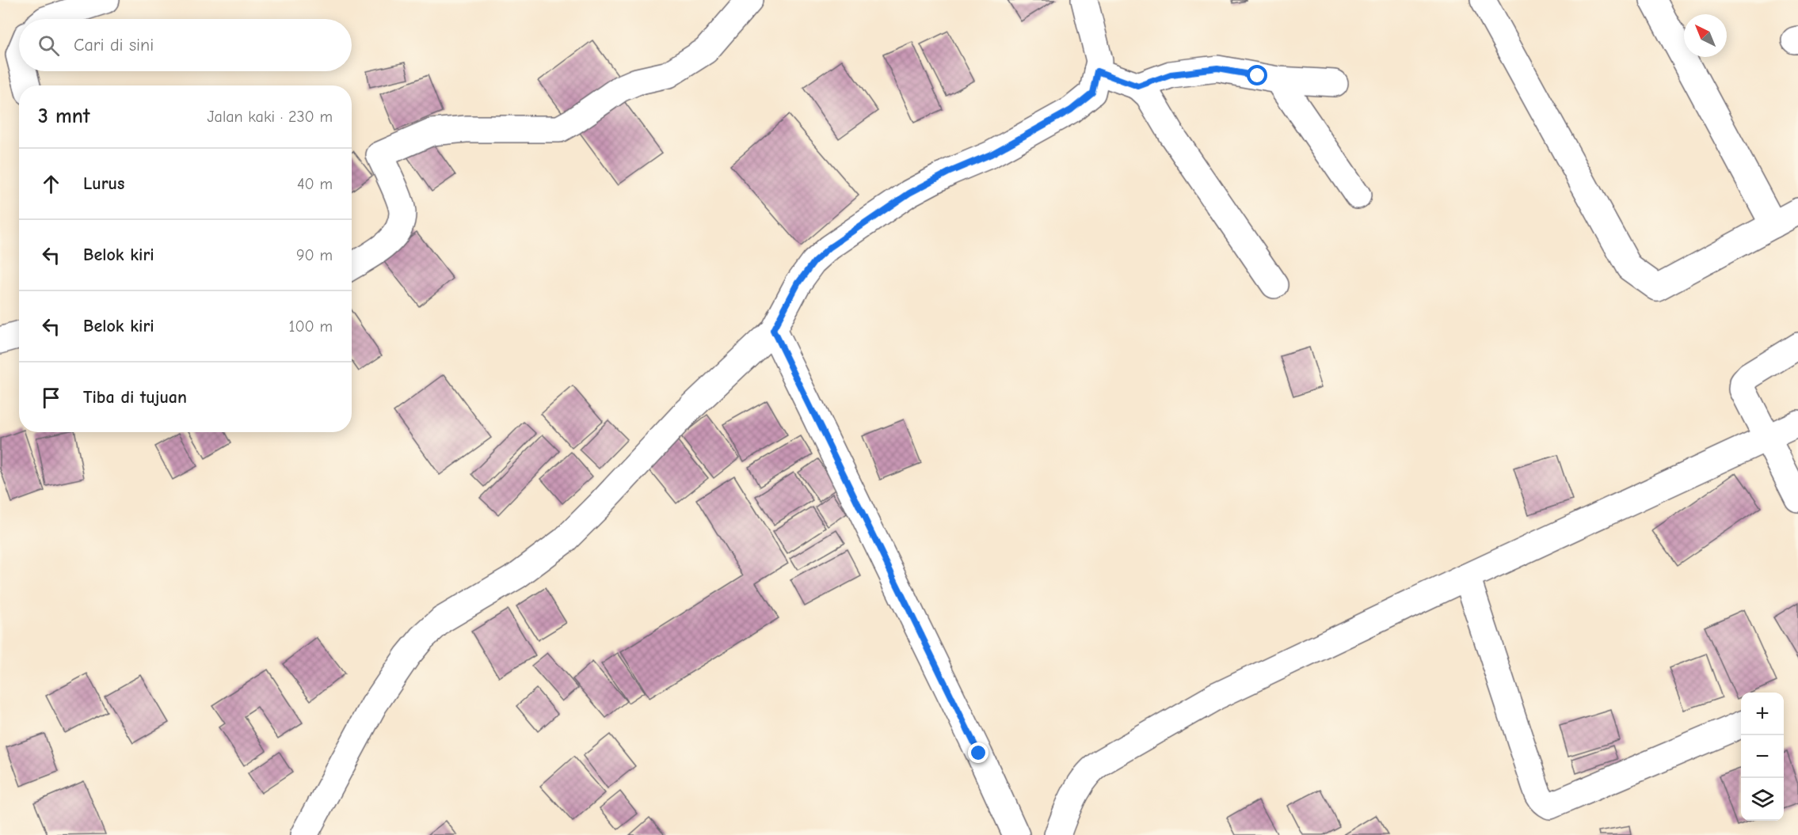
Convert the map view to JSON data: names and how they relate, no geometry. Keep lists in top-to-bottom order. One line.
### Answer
{"north":"top left","page":{"search":"Cari di sini","heading":["3 mnt","Jalan kaki · 230 m"],"list":[["Lurus","40 m"],["Belok kiri","90 m"],["Belok kiri","100 m"],"Tiba di tujuan"],"map_buttons":["+","−"]}}
